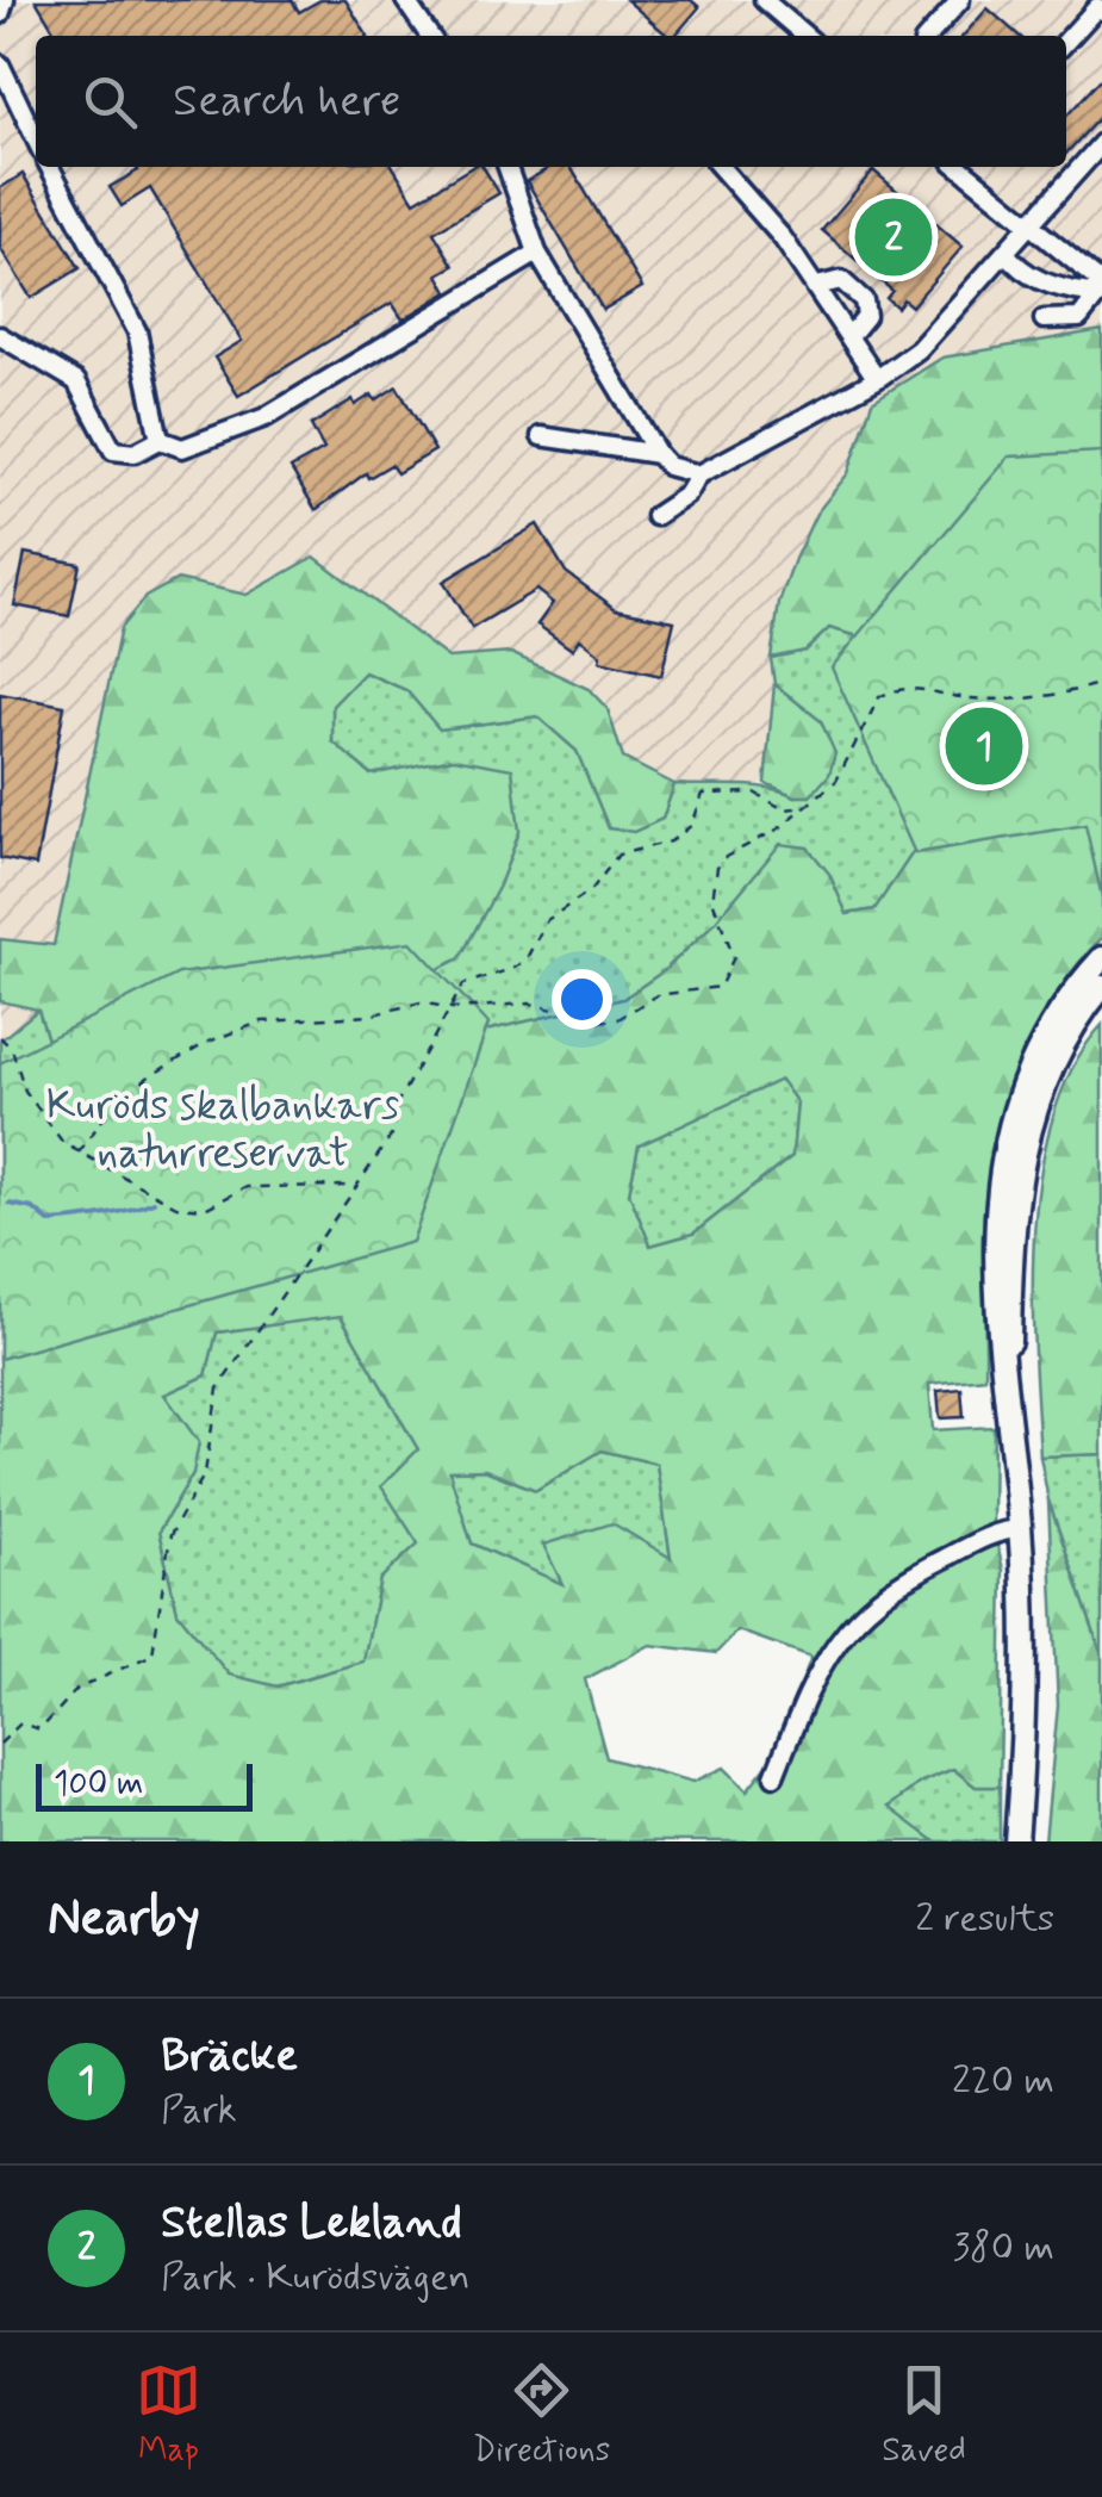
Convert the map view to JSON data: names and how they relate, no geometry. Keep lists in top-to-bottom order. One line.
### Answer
{"parks":["Kuröds skalbankars naturreservat"],"scale_bar":"100 m","page":{"search":"Search here","pins":["2","1"],"scale":"100 m","heading":["Nearby","2 results"],"list":[{"mark":"1","name":"Bräcke","note":"Park","value":"220 m"},{"mark":"2","name":"Stellas Lekland","note":"Park · Kurödsvägen","value":"380 m"}],"nav":["Map","Directions","Saved"]}}
